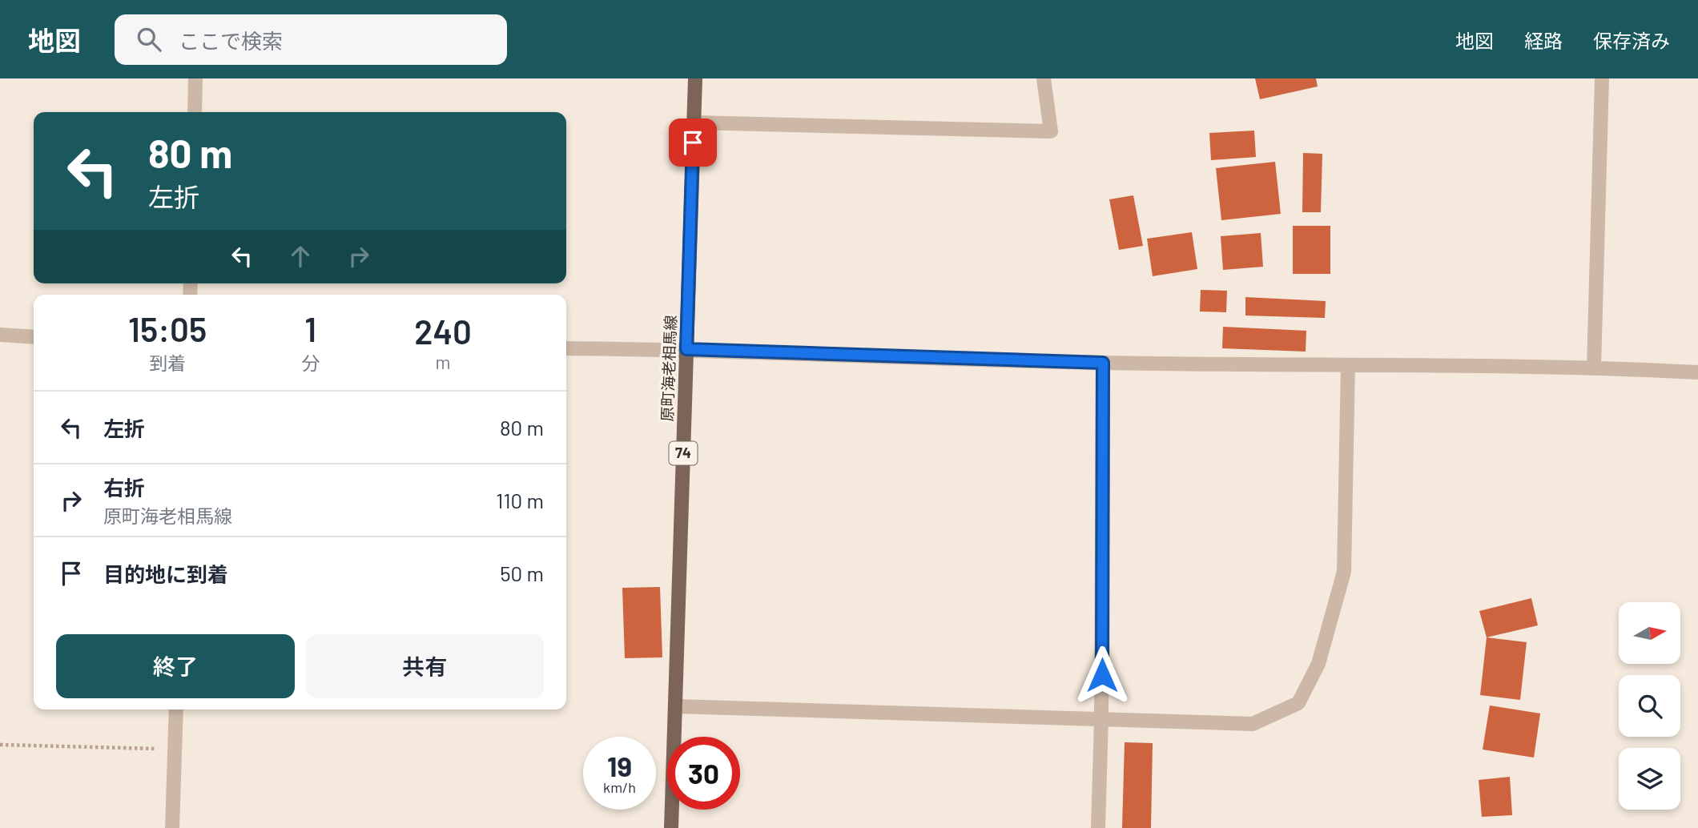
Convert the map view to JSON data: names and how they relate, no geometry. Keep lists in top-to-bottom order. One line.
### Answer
{"streets":{"main road":["原町海老相馬線","74"]},"north":"right","page":{"header":"地図","search":"ここで検索","nav":["地図","経路","保存済み"],"turn":["80 m","左折"],"eta":["15:05","到着","1","分","240","m"],"list":[{"name":"左折","value":"80 m"},{"name":"右折","note":"原町海老相馬線","value":"110 m"},{"name":"目的地に到着","value":"50 m"}],"buttons":["終了","共有"],"speed":"19 km/h","limit":"30"}}
